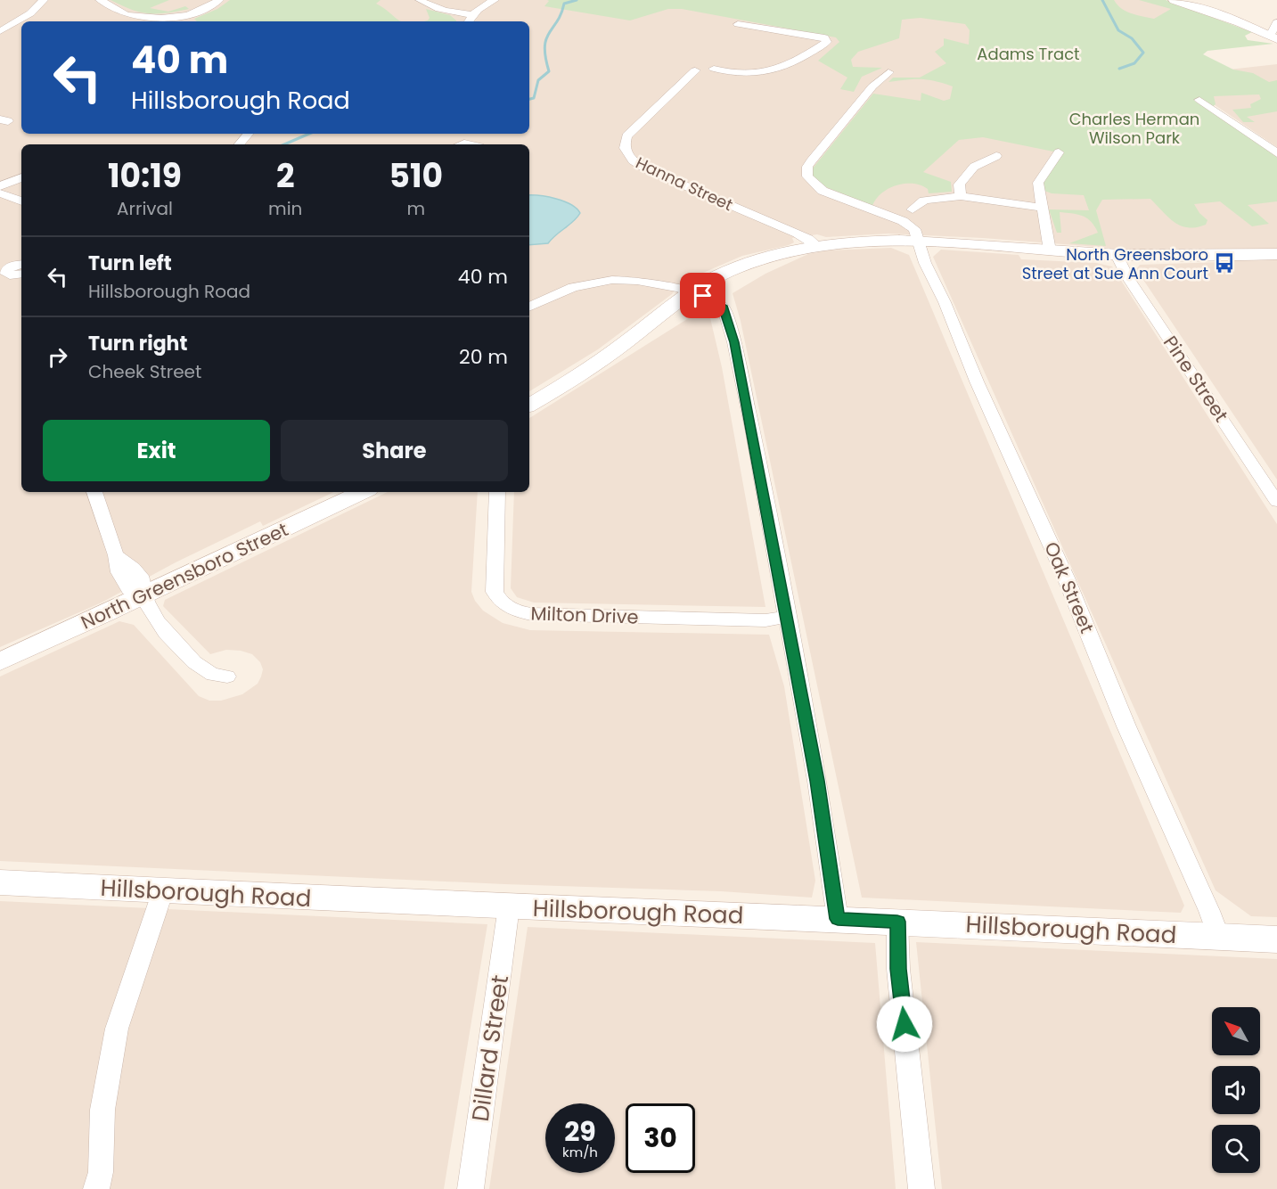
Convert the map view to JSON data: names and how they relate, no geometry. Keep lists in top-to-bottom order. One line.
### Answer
{"streets":{"main road":["North Greensboro Street","Hillsborough Road"],"street":["Hanna Street","Pine Street","Oak Street","Milton Drive","Dillard Street"]},"crossings":[["Oak Street","Hillsborough Road"],["Hillsborough Road","Dillard Street"]],"parks":["Adams Tract","Charles Herman Wilson Park"],"places":{"bus stop":["North Greensboro Street at Sue Ann Court"]},"north":"top left","page":{"turn":["40 m","Hillsborough Road"],"eta":["10:19","Arrival","2","min","510","m"],"list":[{"name":"Turn left","note":"Hillsborough Road","value":"40 m"},{"name":"Turn right","note":"Cheek Street","value":"20 m"}],"buttons":["Exit","Share"],"speed":"29 km/h","limit":"30"}}
